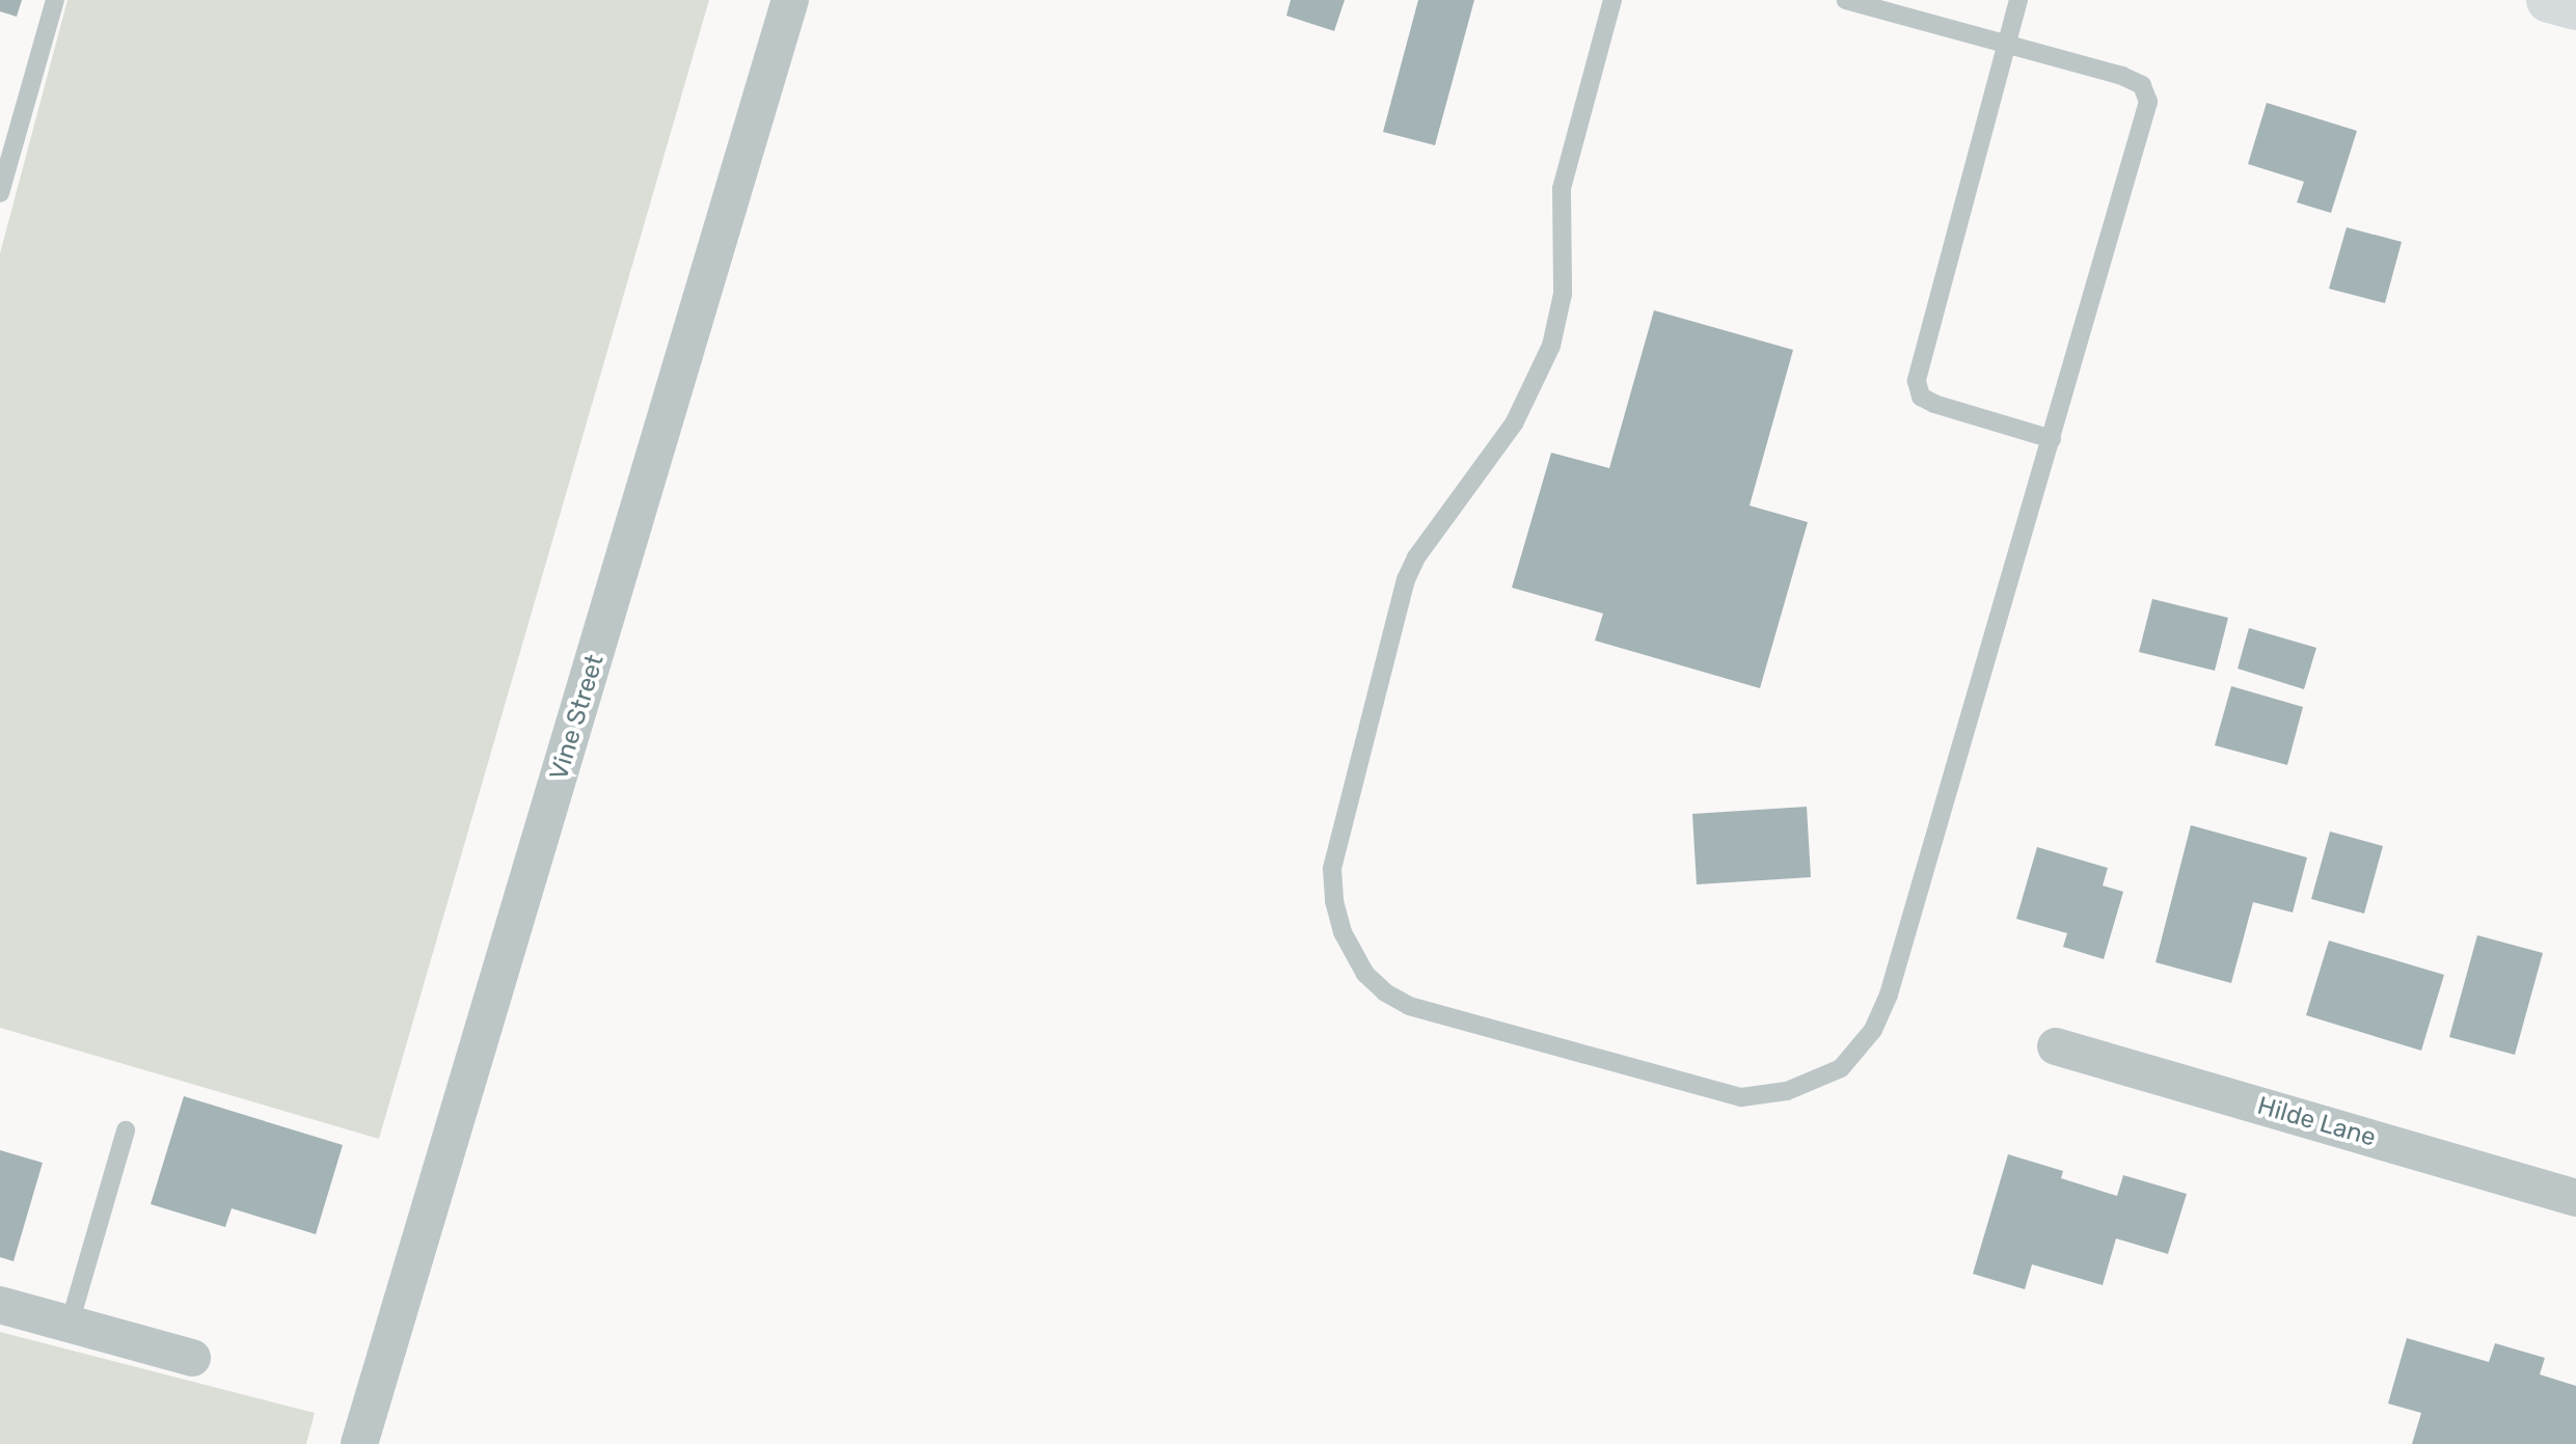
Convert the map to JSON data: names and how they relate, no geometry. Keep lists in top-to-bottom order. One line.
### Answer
{"streets":{"street":["Vine Street","Hilde Lane"]}}
